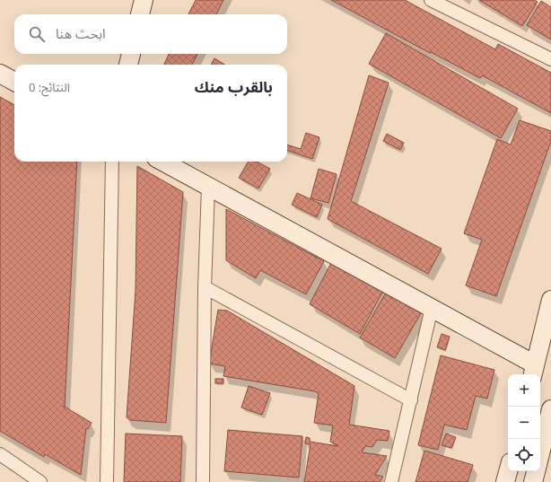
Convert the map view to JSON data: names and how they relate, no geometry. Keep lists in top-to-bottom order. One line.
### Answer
{"page":{"search":"ابحث هنا","heading":["بالقرب منك","النتائج: 0"],"map_buttons":["+","−"]}}
